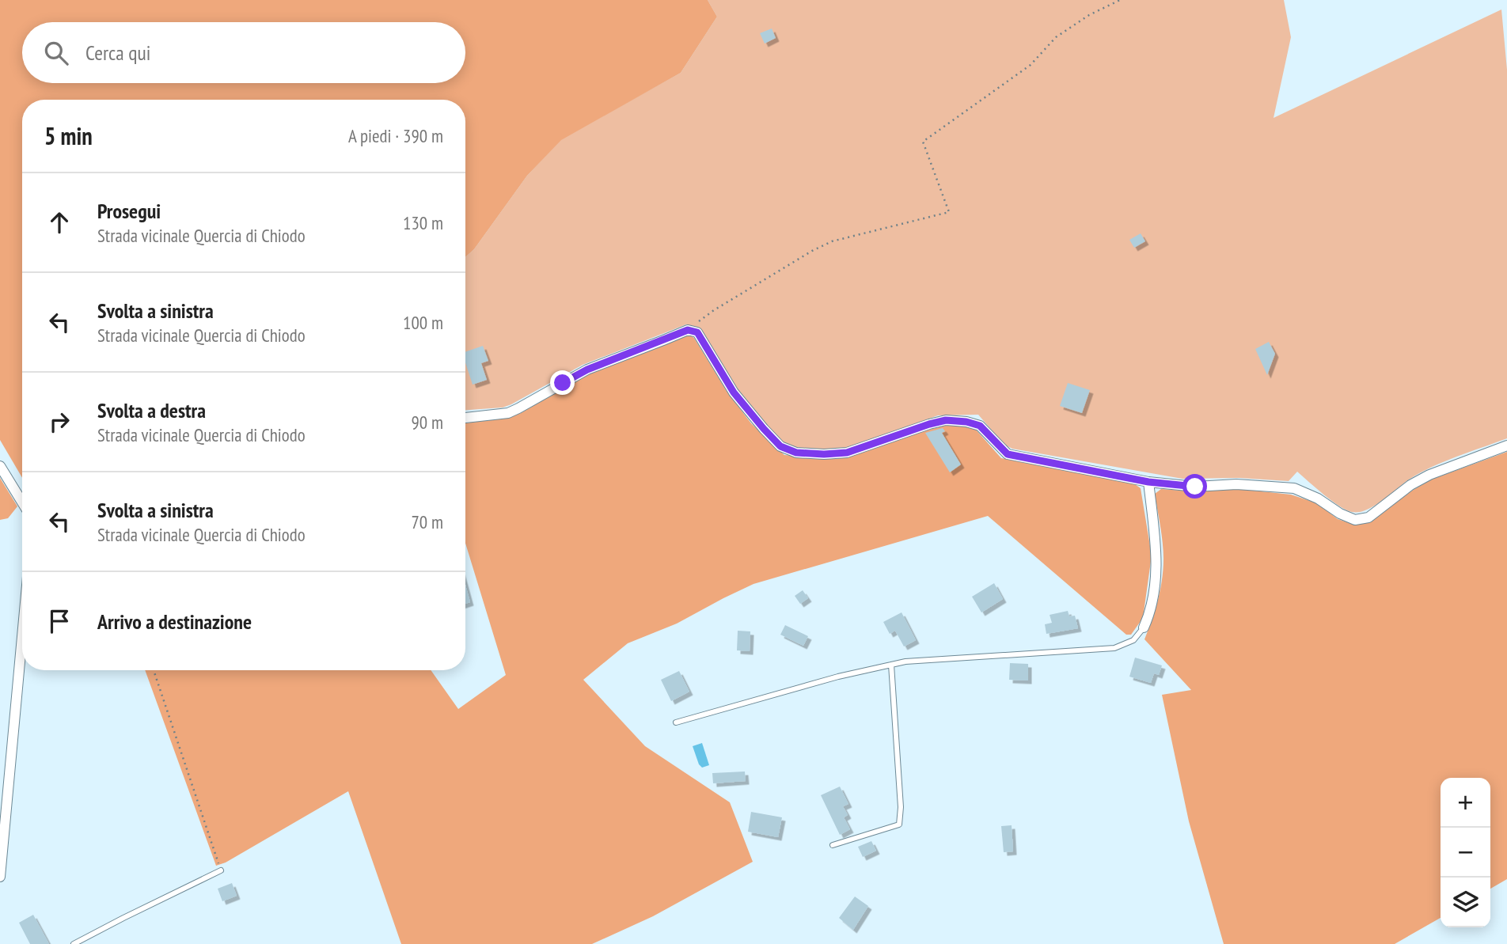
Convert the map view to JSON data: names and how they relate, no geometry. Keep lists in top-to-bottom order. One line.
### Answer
{"page":{"search":"Cerca qui","heading":["5 min","A piedi · 390 m"],"list":[["Prosegui","Strada vicinale Quercia di Chiodo","130 m"],["Svolta a sinistra","Strada vicinale Quercia di Chiodo","100 m"],["Svolta a destra","Strada vicinale Quercia di Chiodo","90 m"],["Svolta a sinistra","Strada vicinale Quercia di Chiodo","70 m"],"Arrivo a destinazione"],"map_buttons":["+","−"]}}
